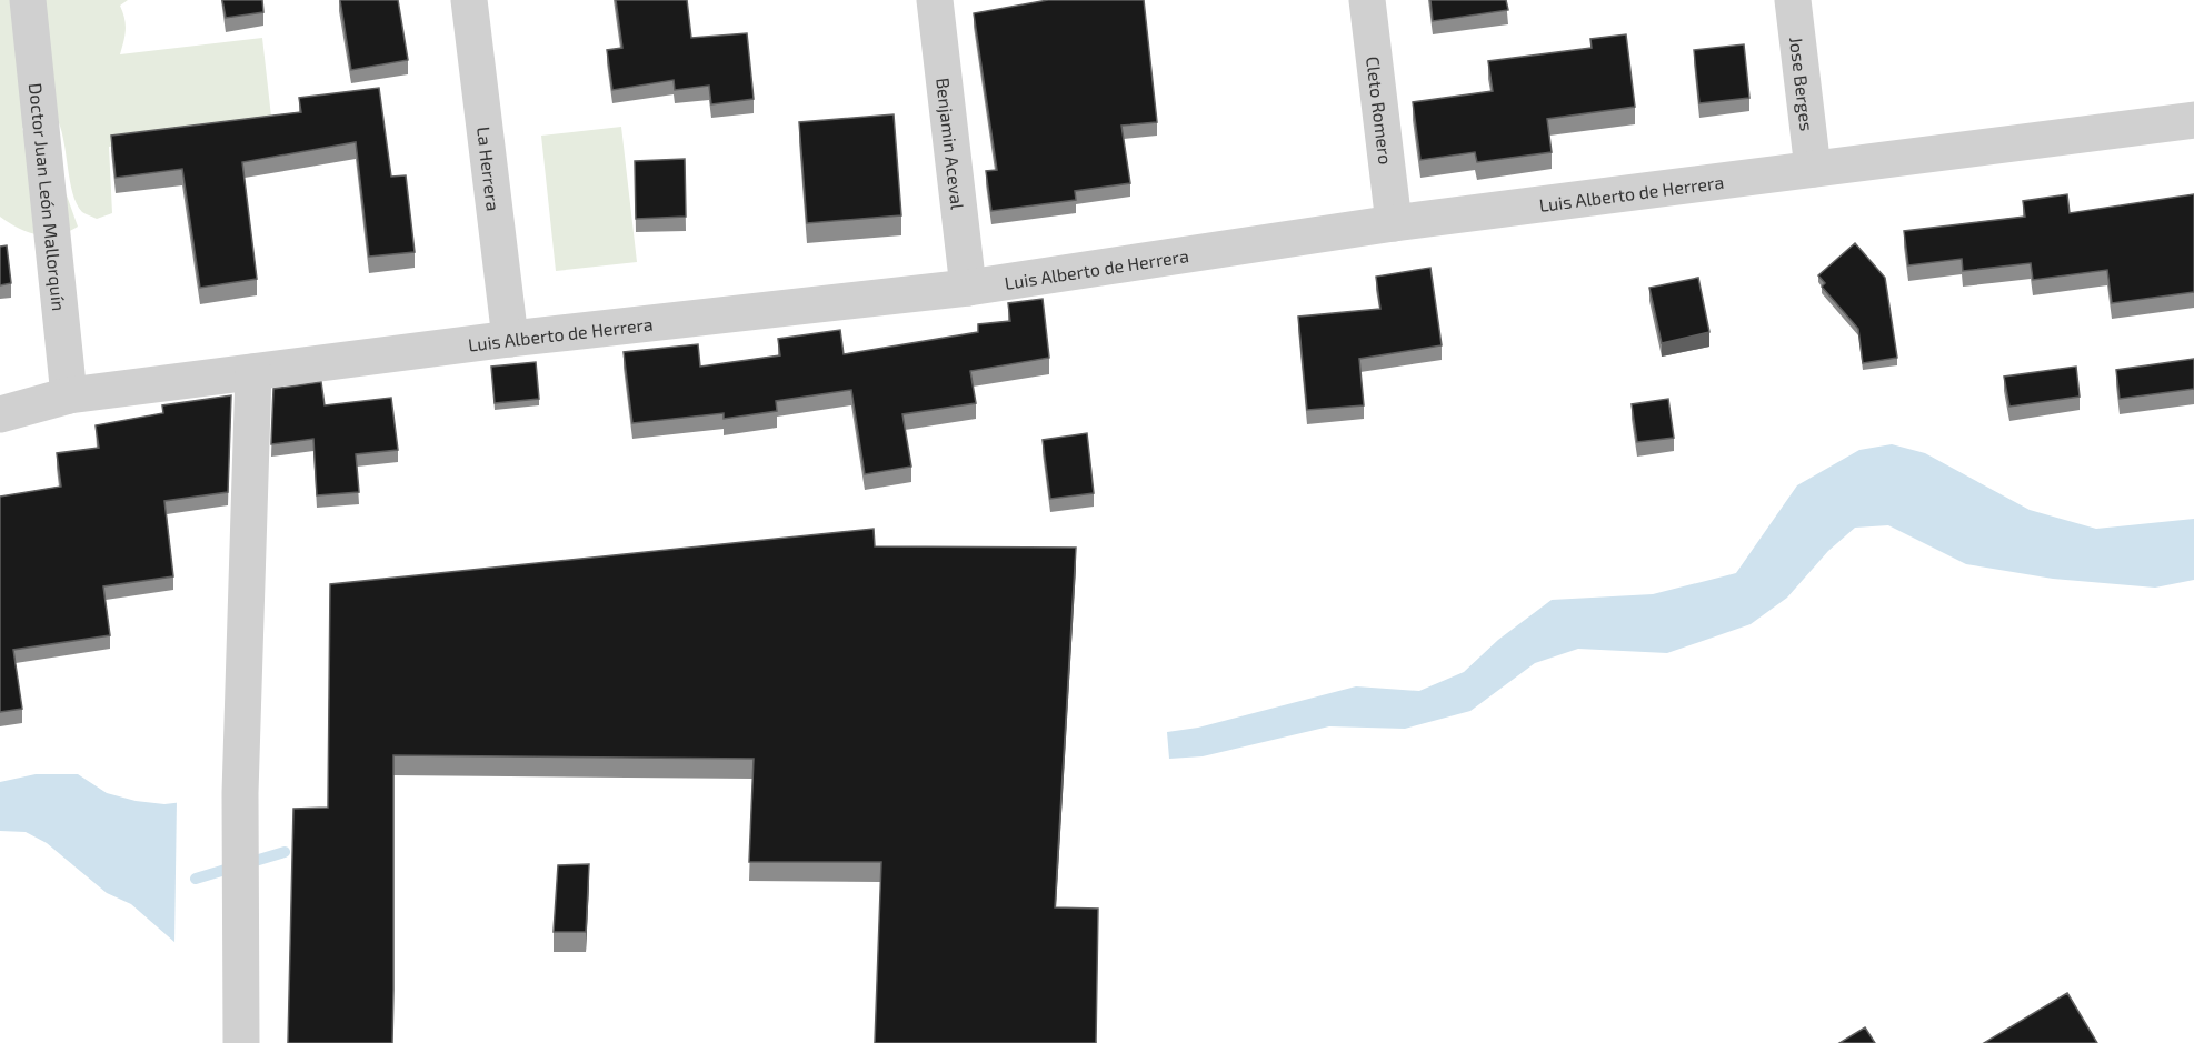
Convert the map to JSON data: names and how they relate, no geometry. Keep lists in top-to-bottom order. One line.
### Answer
{"streets":{"street":["Jose Berges","Cleto Romero","Benjamin Aceval","La Herrera","Luis Alberto de Herrera","Doctor Juan León Mallorquín"]},"crossings":[["Jose Berges","Luis Alberto de Herrera"],["Cleto Romero","Luis Alberto de Herrera"],["Benjamin Aceval","Luis Alberto de Herrera"],["La Herrera","Luis Alberto de Herrera"],["Luis Alberto de Herrera","Doctor Juan León Mallorquín"]]}
